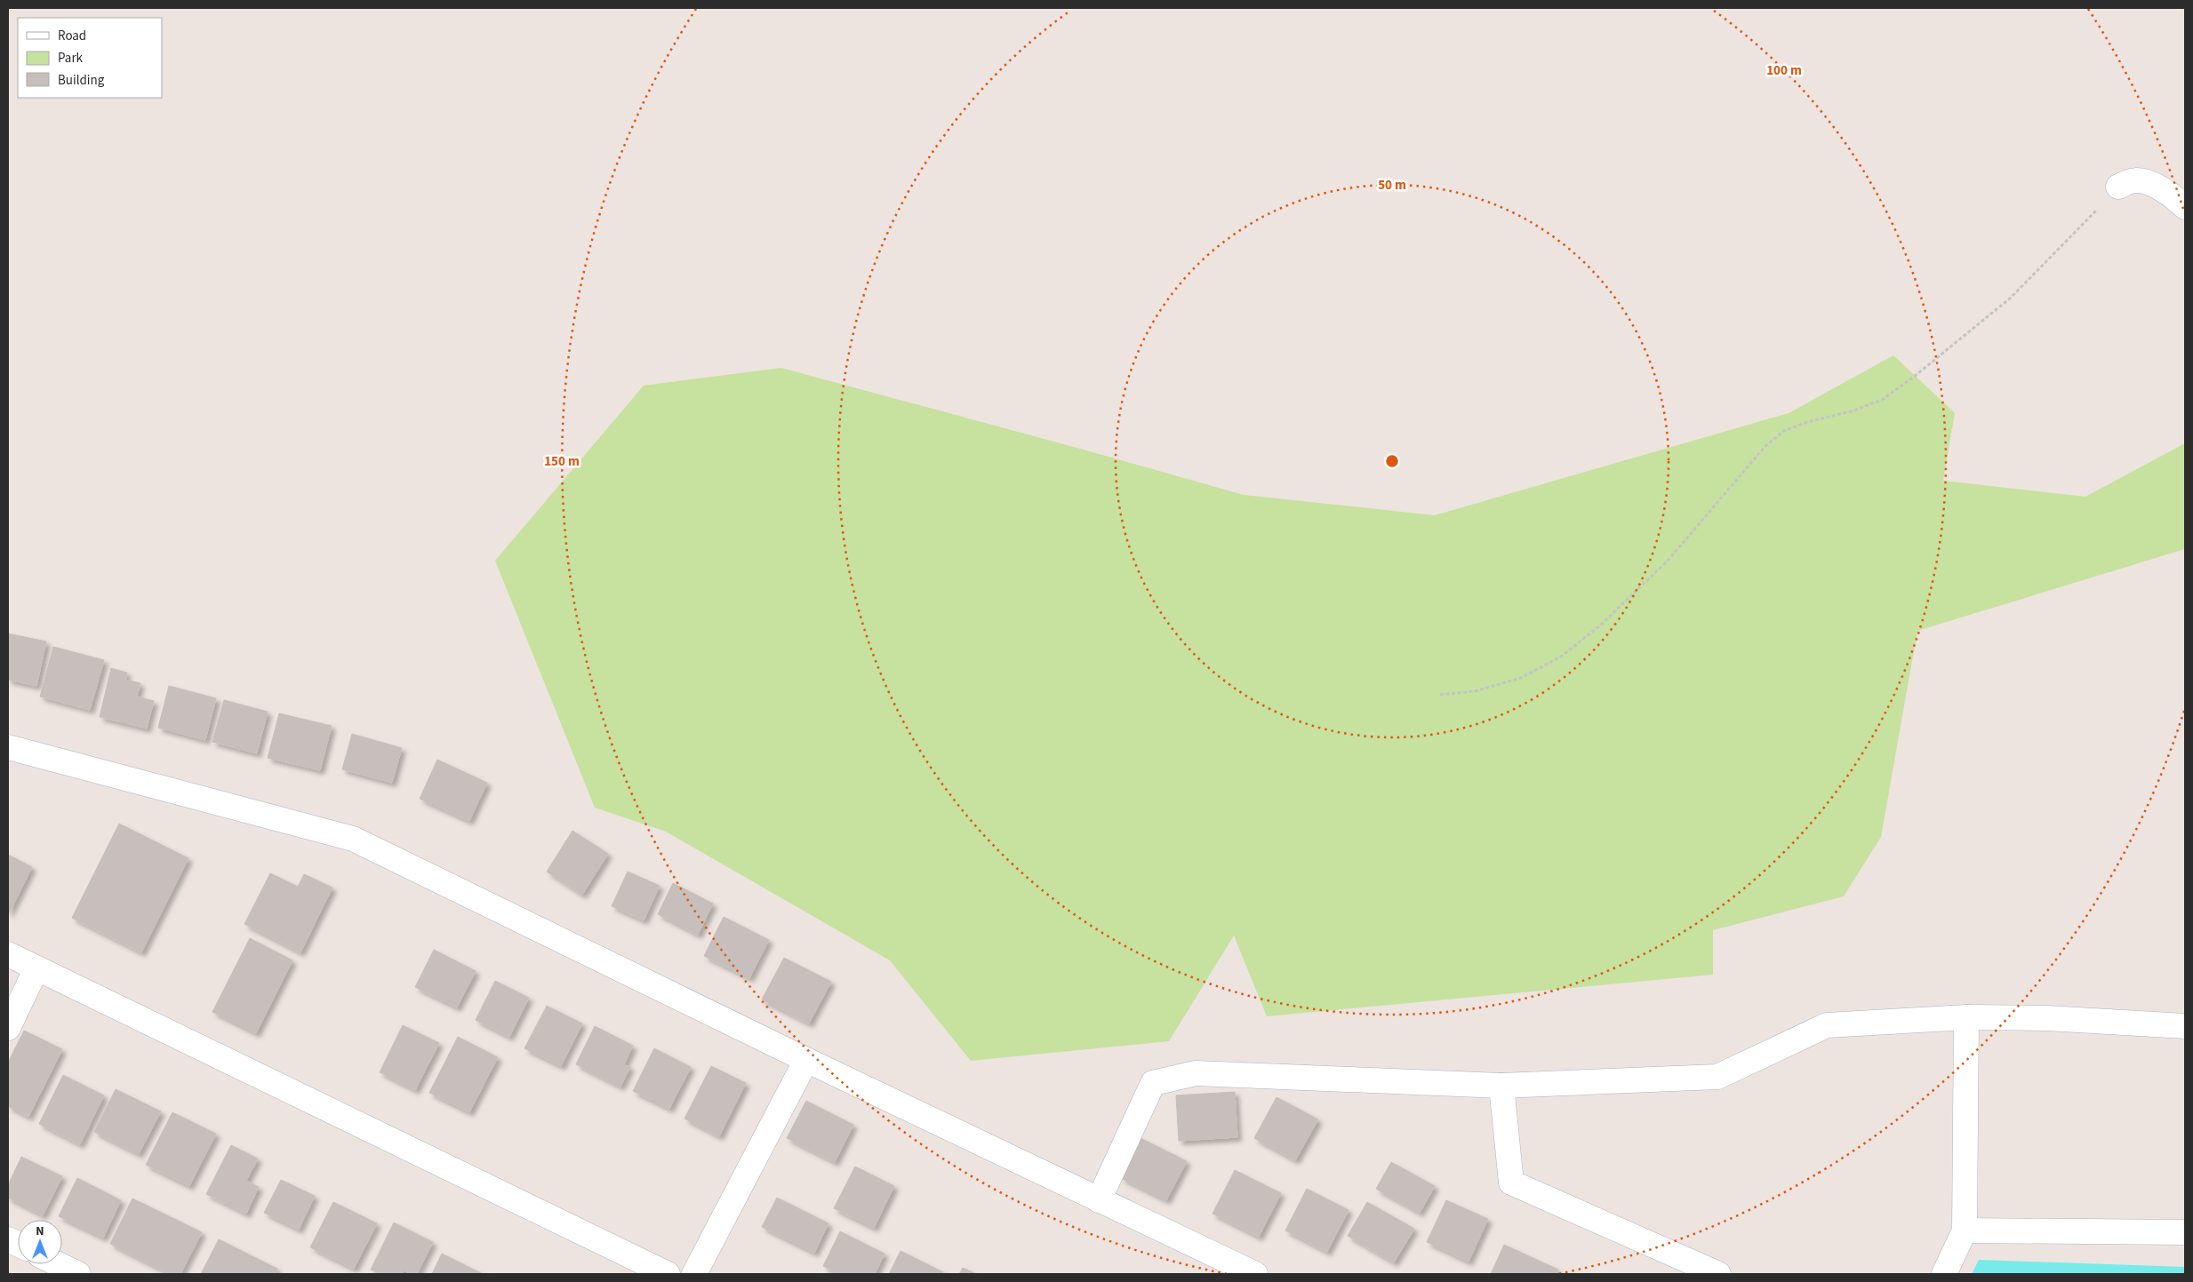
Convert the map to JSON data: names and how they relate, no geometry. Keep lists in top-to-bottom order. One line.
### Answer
{"legend":["Road","Park","Building"],"north":"top","rings":["100 m","50 m","150 m"]}
